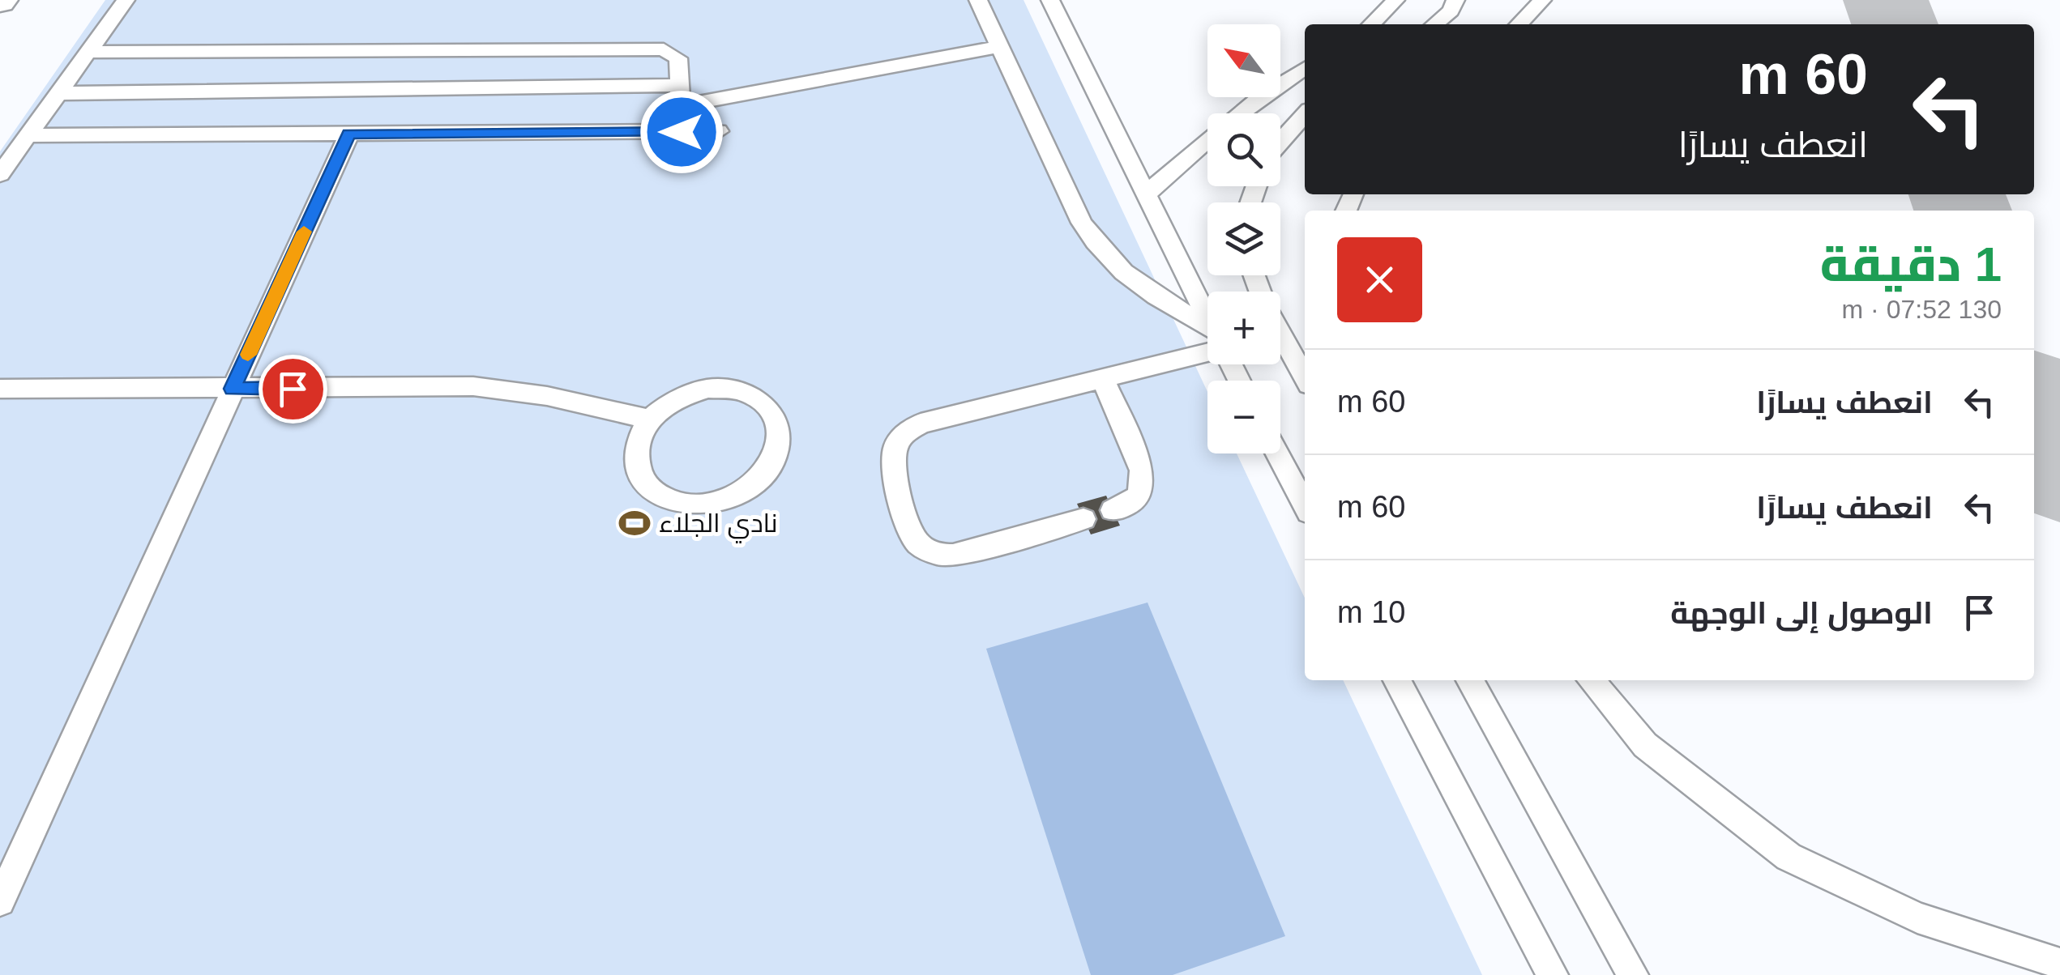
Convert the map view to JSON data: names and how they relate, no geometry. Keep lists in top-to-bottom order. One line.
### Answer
{"places":{"sports":["نادي الجلاء"]},"north":"top left","page":{"map_buttons":["+","−"],"turn":["60 m","انعطف يسارًا"],"heading":["1 دقيقة","130 m · 07:52"],"list":[{"name":"انعطف يسارًا","value":"60 m"},{"name":"انعطف يسارًا","value":"60 m"},{"name":"الوصول إلى الوجهة","value":"10 m"}]}}
